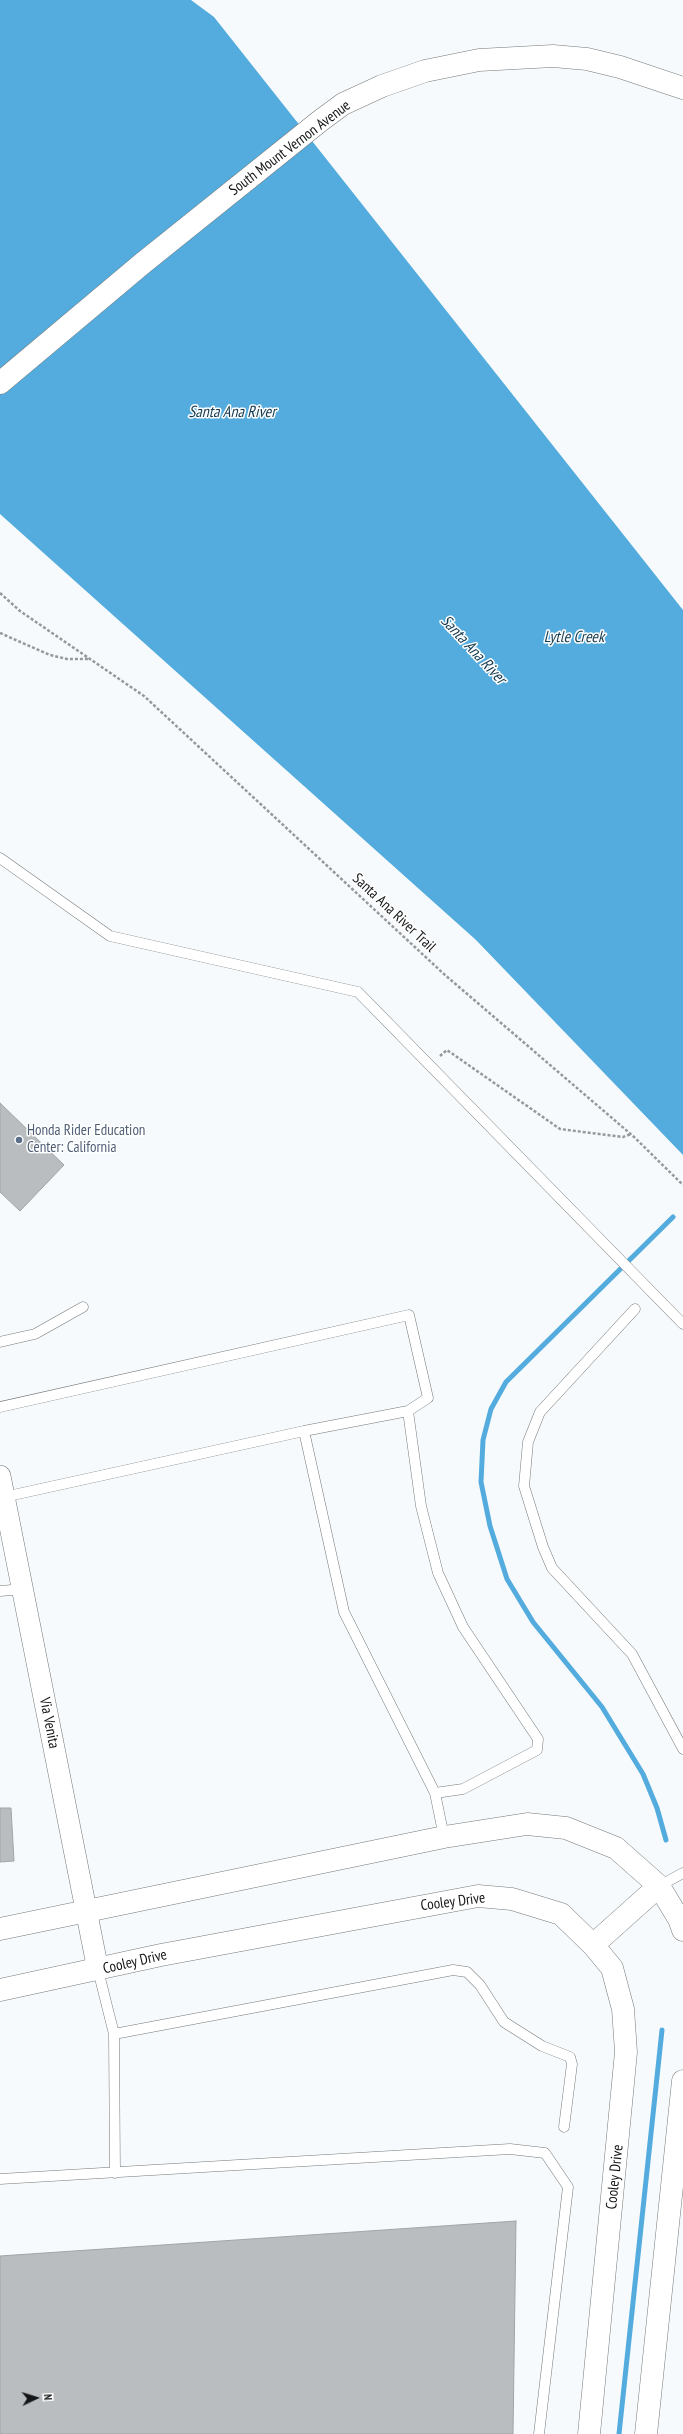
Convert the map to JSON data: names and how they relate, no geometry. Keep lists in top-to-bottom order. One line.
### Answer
{"streets":{"street":["South Mount Vernon Avenue","Via Venita","Cooley Drive"],"path":["Santa Ana River Trail"]},"crossings":[["Via Venita","Cooley Drive"]],"water":["Santa Ana River","Lytle Creek"],"places":["Honda Rider Education Center: California"],"north":"right"}
